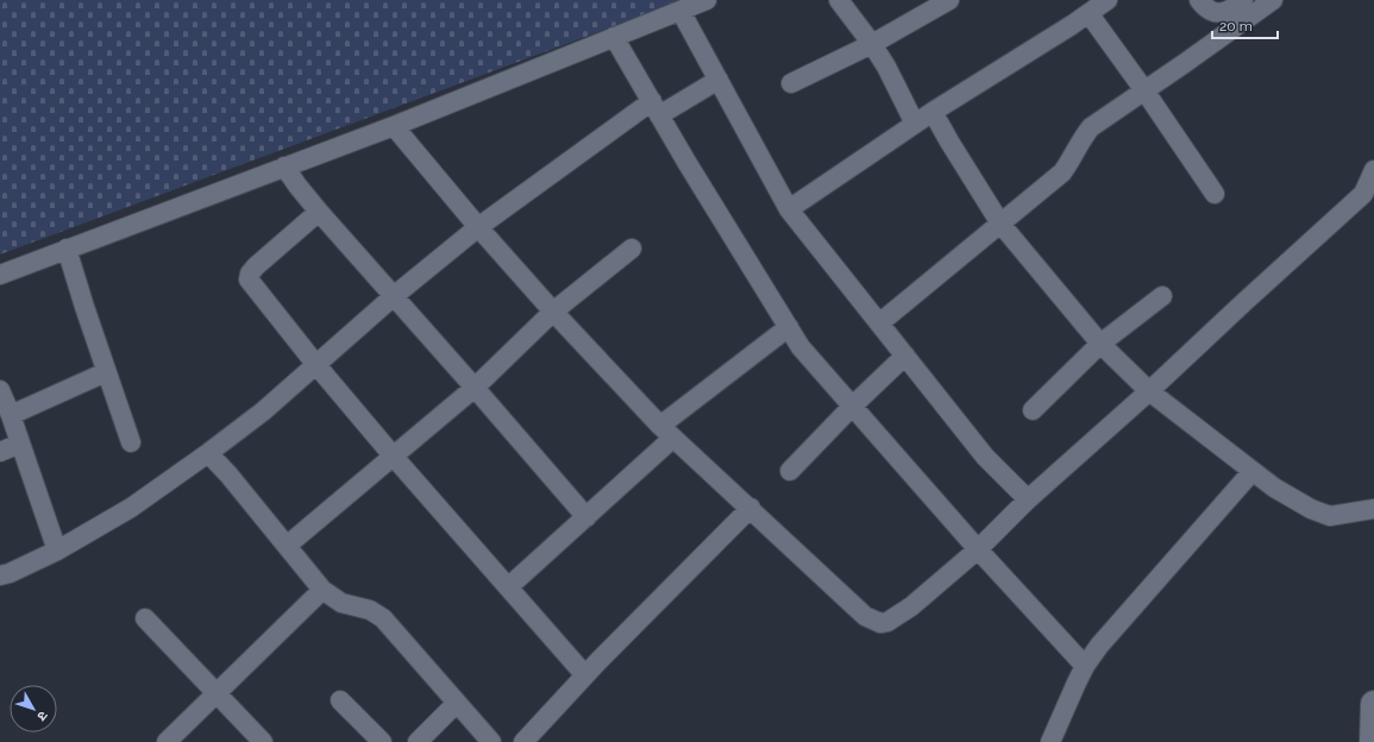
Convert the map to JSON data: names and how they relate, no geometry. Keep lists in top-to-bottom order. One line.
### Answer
{"scale_bar":"20 m","north":"bottom right"}
